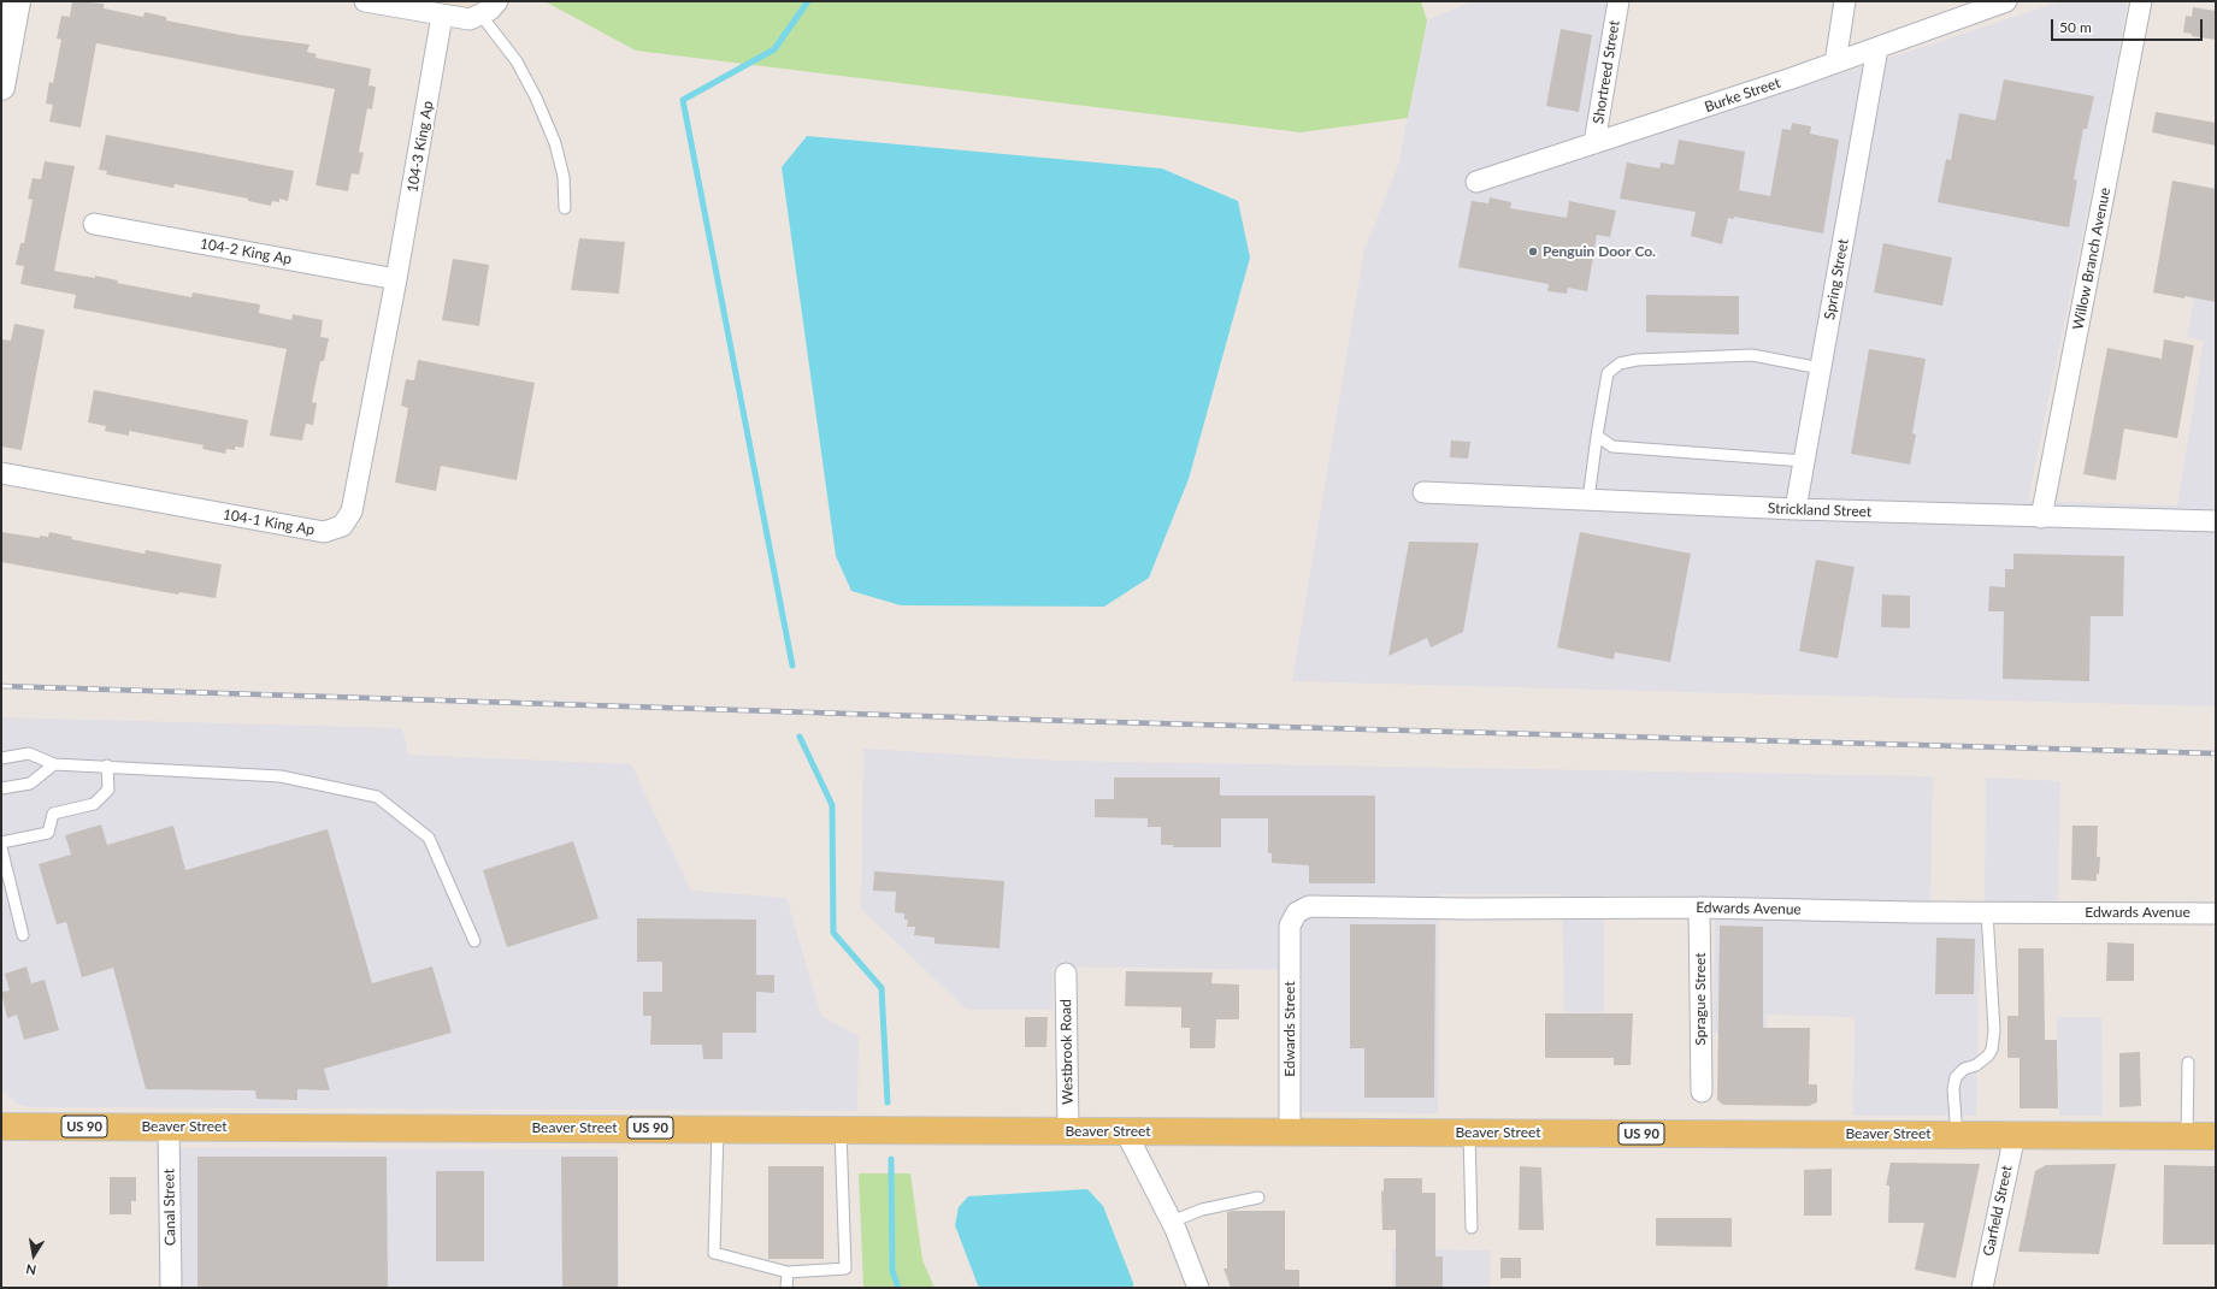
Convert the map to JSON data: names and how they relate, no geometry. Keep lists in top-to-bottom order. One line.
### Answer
{"streets":{"main road":["US 90","Beaver Street"],"street":["Shortreed Street","Burke Street","104-3 King Ap","104-2 King Ap","Willow Branch Avenue","Spring Street","Strickland Street","104-1 King Ap","Edwards Avenue","Sprague Street","Edwards Street","Westbrook Road","Canal Street","Garfield Street"]},"crossings":[["Shortreed Street","Burke Street"],["Burke Street","Spring Street"],["104-3 King Ap","104-2 King Ap"],["104-3 King Ap","104-1 King Ap"],["104-2 King Ap","104-1 King Ap"],["Willow Branch Avenue","Strickland Street"],["Spring Street","Strickland Street"],["Edwards Avenue","Sprague Street"],["Edwards Avenue","Edwards Street"],["Edwards Street","Beaver Street"],["Westbrook Road","Beaver Street"],["Beaver Street","Canal Street"],["Beaver Street","Garfield Street"]],"places":["Penguin Door Co."],"scale_bar":"50 m","north":"bottom"}
